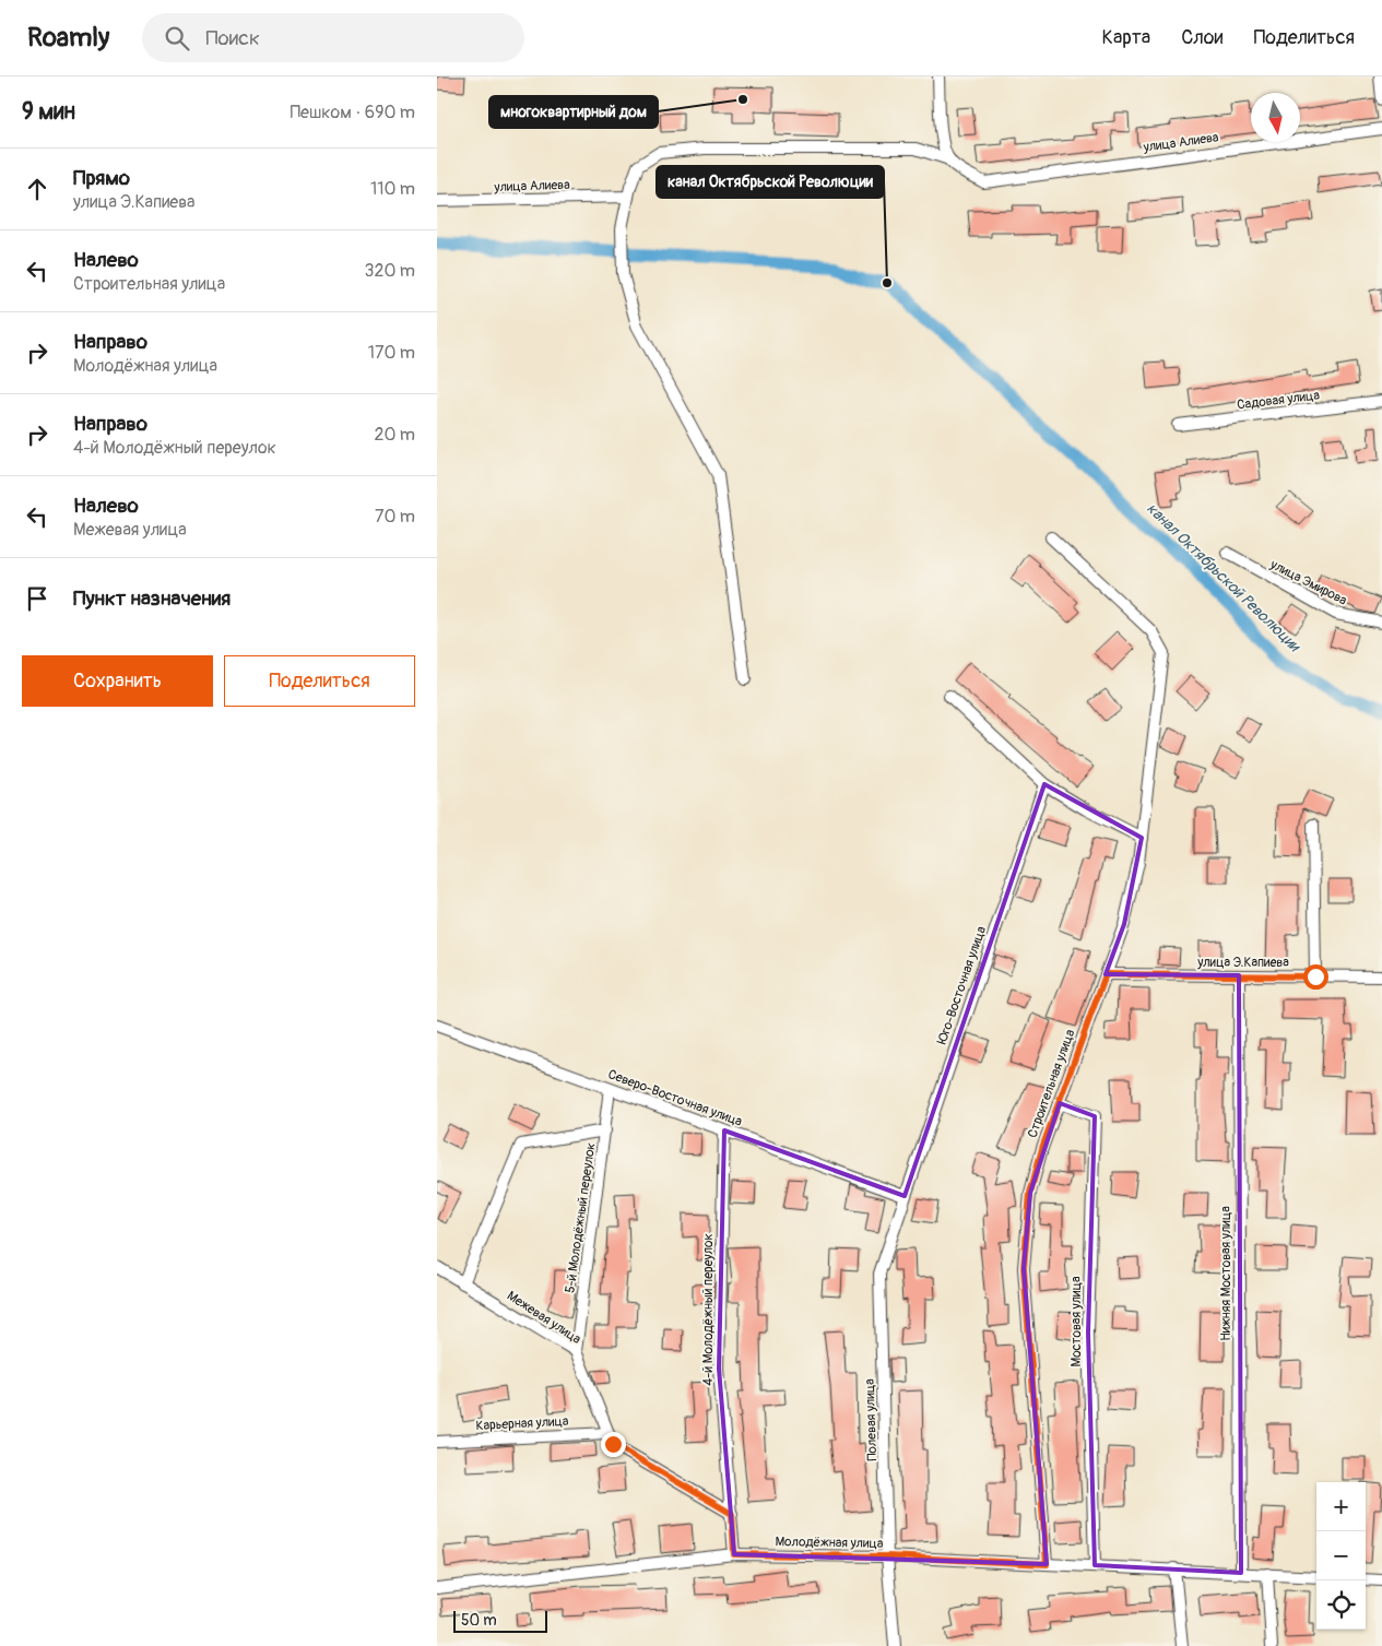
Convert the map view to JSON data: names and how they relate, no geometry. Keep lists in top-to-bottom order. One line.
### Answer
{"streets":{"street":["улица Алиева","Садовая улица","улица Эмирова","улица Э.Капиева","Юго-Восточная улица","Строительная улица","Северо-Восточная улица","5-й Молодёжный переулок","Нижняя Мостовая улица","4-й Молодёжный переулок","Межевая улица","Мостовая улица","Полевая улица","Карьерная улица","Молодёжная улица"]},"crossings":[["улица Э.Капиева","Строительная улица"],["улица Э.Капиева","Нижняя Мостовая улица"],["Юго-Восточная улица","Северо-Восточная улица"],["Юго-Восточная улица","Полевая улица"],["Строительная улица","Мостовая улица"],["Строительная улица","Молодёжная улица"],["Северо-Восточная улица","5-й Молодёжный переулок"],["Северо-Восточная улица","4-й Молодёжный переулок"],["Северо-Восточная улица","Полевая улица"],["5-й Молодёжный переулок","Межевая улица"],["Нижняя Мостовая улица","Молодёжная улица"],["4-й Молодёжный переулок","Межевая улица"],["4-й Молодёжный переулок","Молодёжная улица"],["Межевая улица","Карьерная улица"],["Мостовая улица","Молодёжная улица"],["Полевая улица","Молодёжная улица"]],"water":["канал Октябрьской Революции"],"places":["многоквартирный дом","канал Октябрьской Революции"],"scale_bar":"50 m","north":"bottom","page":{"header":"Roamly","search":"Поиск","nav":["Карта","Слои","Поделиться"],"heading":["9 мин","Пешком · 690 m"],"list":[["Прямо","улица Э.Капиева","110 m"],["Налево","Строительная улица","320 m"],["Направо","Молодёжная улица","170 m"],["Направо","4-й Молодёжный переулок","20 m"],["Налево","Межевая улица","70 m"],"Пункт назначения"],"buttons":["Сохранить","Поделиться"],"map_buttons":["+","−"],"scale":"50 m"}}
